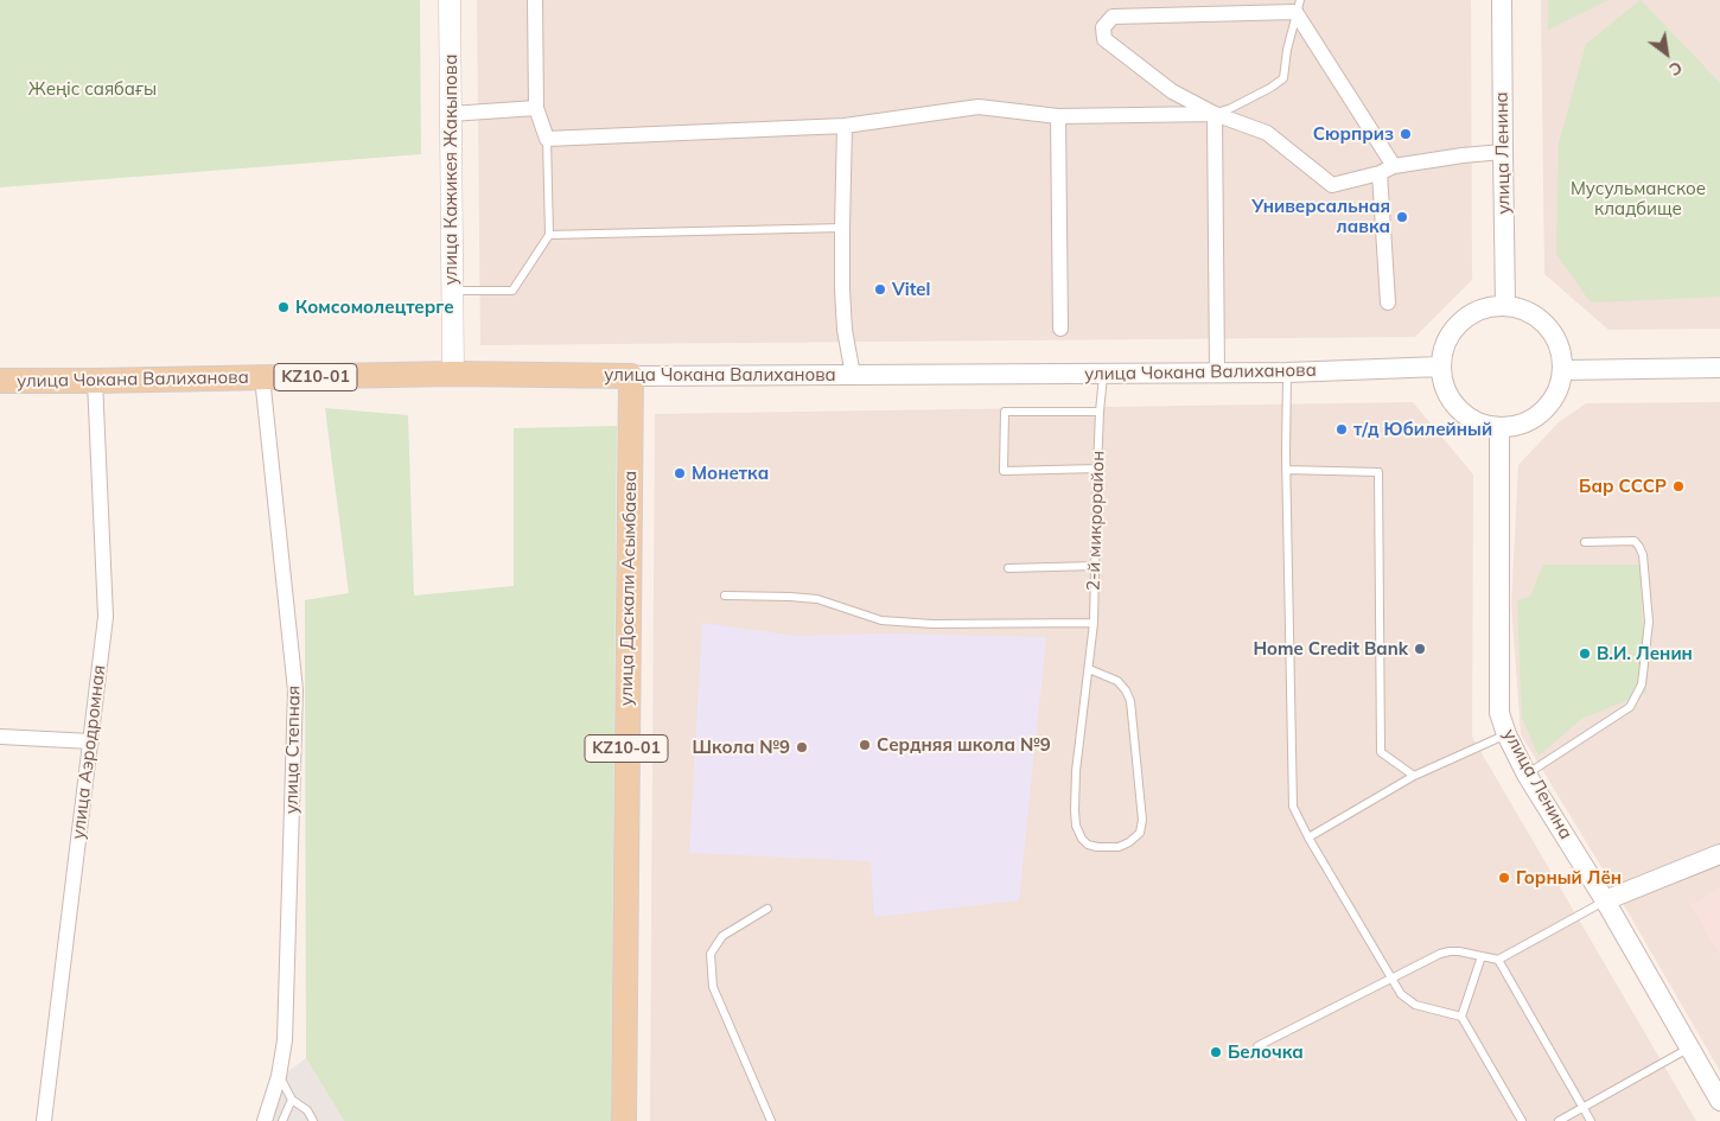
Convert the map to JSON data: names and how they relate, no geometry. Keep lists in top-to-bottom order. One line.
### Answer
{"streets":{"main road":["улица Кажикея Жакыпова","улица Чокана Валиханова","KZ10-01","улица Доскали Асымбаева"],"street":["улица Ленина","улица Степная","улица Аэродромная"],"lane":["2-й микрорайон"]},"crossings":[["улица Ленина","улица Чокана Валиханова"],["улица Кажикея Жакыпова","улица Чокана Валиханова"],["улица Чокана Валиханова","2-й микрорайон"],["улица Чокана Валиханова","улица Доскали Асымбаева"],["улица Чокана Валиханова","улица Степная"],["улица Чокана Валиханова","улица Аэродромная"]],"parks":["Жеңіс саябағы","Мусульманское кладбище"],"places":["Сюрприз","Универсальная лавка","Vitel","Комсомолецтерге","т/д Юбилейный","Монетка","Бар СССР","Home Credit Bank","В.И. Ленин","Сердняя школа №9","Школа №9","Горный Лён","Белочка"],"north":"bottom right"}
